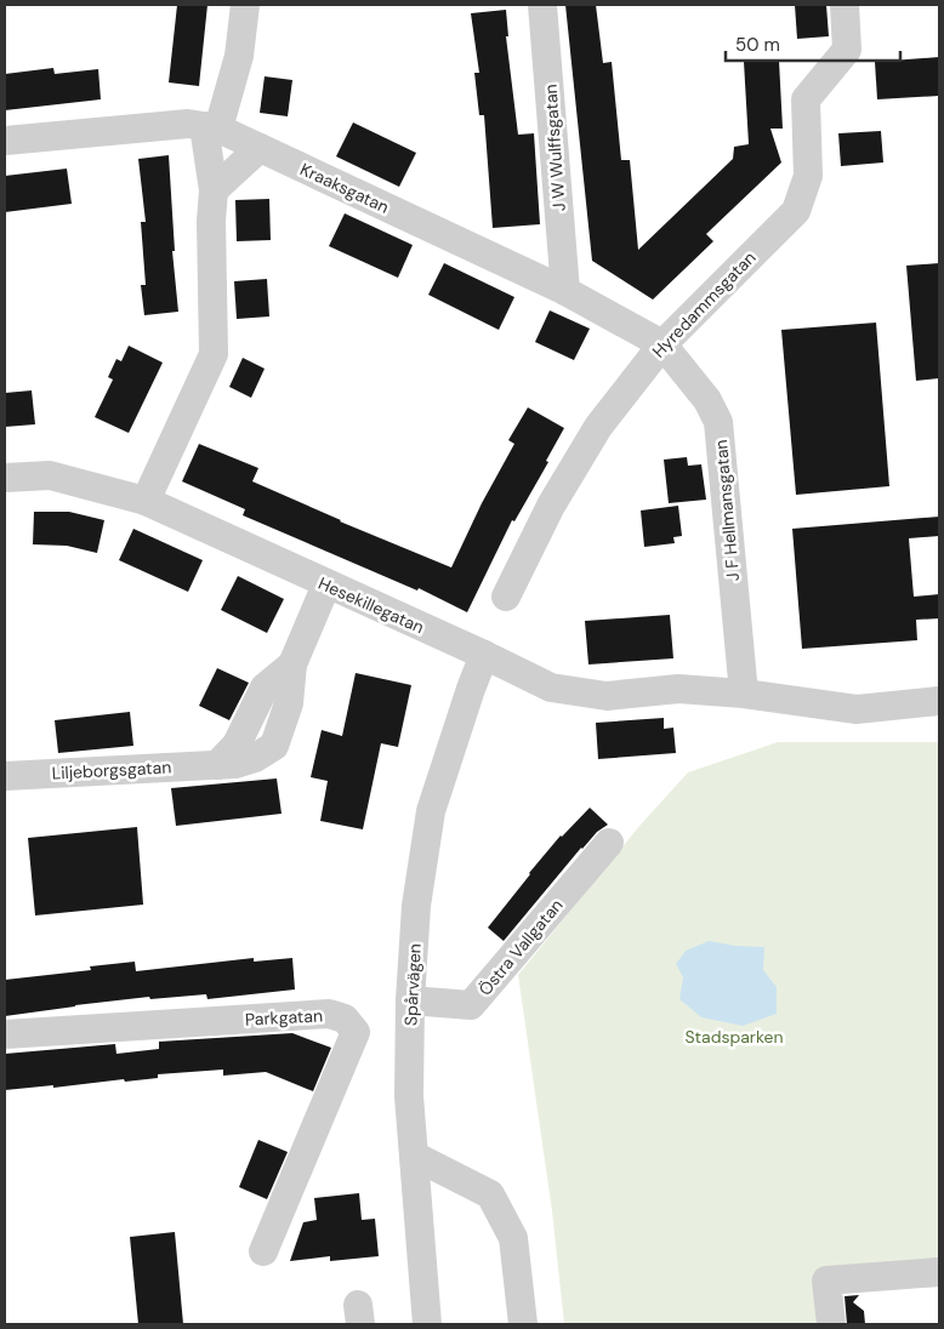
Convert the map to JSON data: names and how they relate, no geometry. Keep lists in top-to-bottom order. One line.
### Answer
{"streets":{"street":["J W Wulffsgatan","Kraaksgatan","Hyredammsgatan","J F Hellmansgatan","Hesekillegatan","Liljeborgsgatan","Östra Vallgatan","Spårvägen","Parkgatan"]},"crossings":[["J W Wulffsgatan","Kraaksgatan"],["Kraaksgatan","Hyredammsgatan"],["Kraaksgatan","J F Hellmansgatan"],["Hyredammsgatan","J F Hellmansgatan"],["J F Hellmansgatan","Hesekillegatan"],["Hesekillegatan","Liljeborgsgatan"],["Hesekillegatan","Spårvägen"],["Östra Vallgatan","Spårvägen"]],"parks":["Stadsparken"],"scale_bar":"50 m"}
